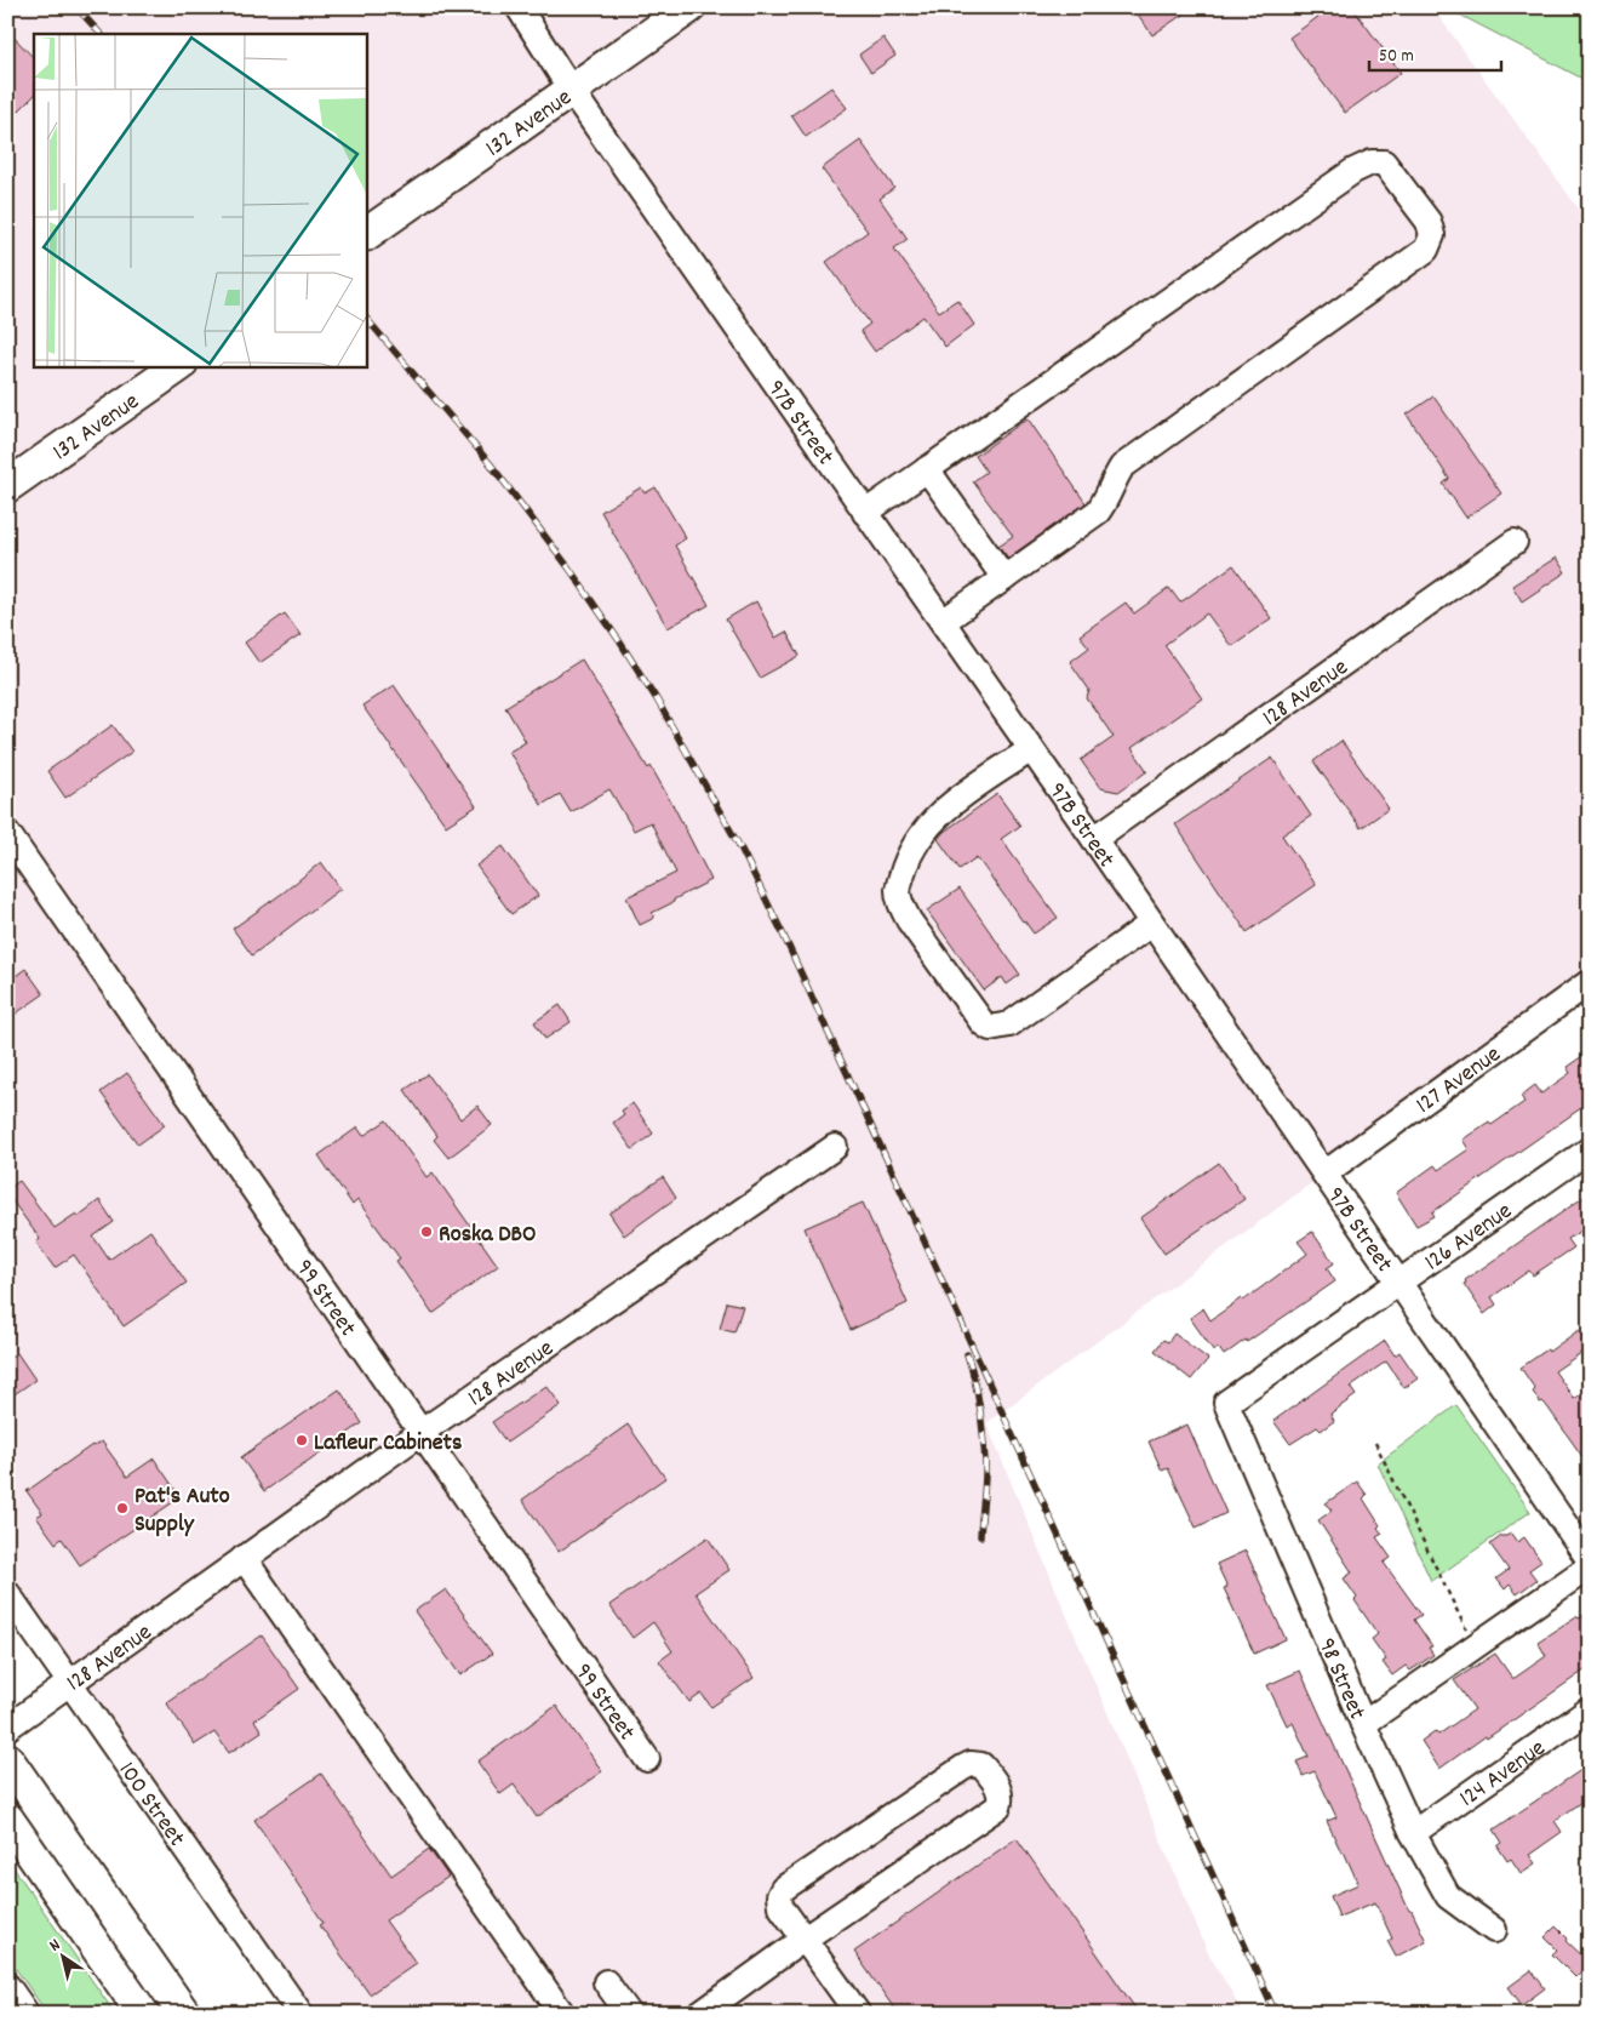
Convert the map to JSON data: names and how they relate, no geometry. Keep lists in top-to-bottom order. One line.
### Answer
{"streets":{"main road":["132 Avenue"],"street":["97B Street","128 Avenue","127 Avenue","126 Avenue","99 Street","98 Street","124 Avenue","100 Street"]},"crossings":[["132 Avenue","97B Street"],["97B Street","128 Avenue"],["97B Street","127 Avenue"],["97B Street","126 Avenue"],["128 Avenue","99 Street"],["128 Avenue","100 Street"],["126 Avenue","98 Street"],["98 Street","124 Avenue"]],"places":["Roska DBO","Lafleur Cabinets","Pat's Auto Supply"],"scale_bar":"50 m","north":"top left"}
